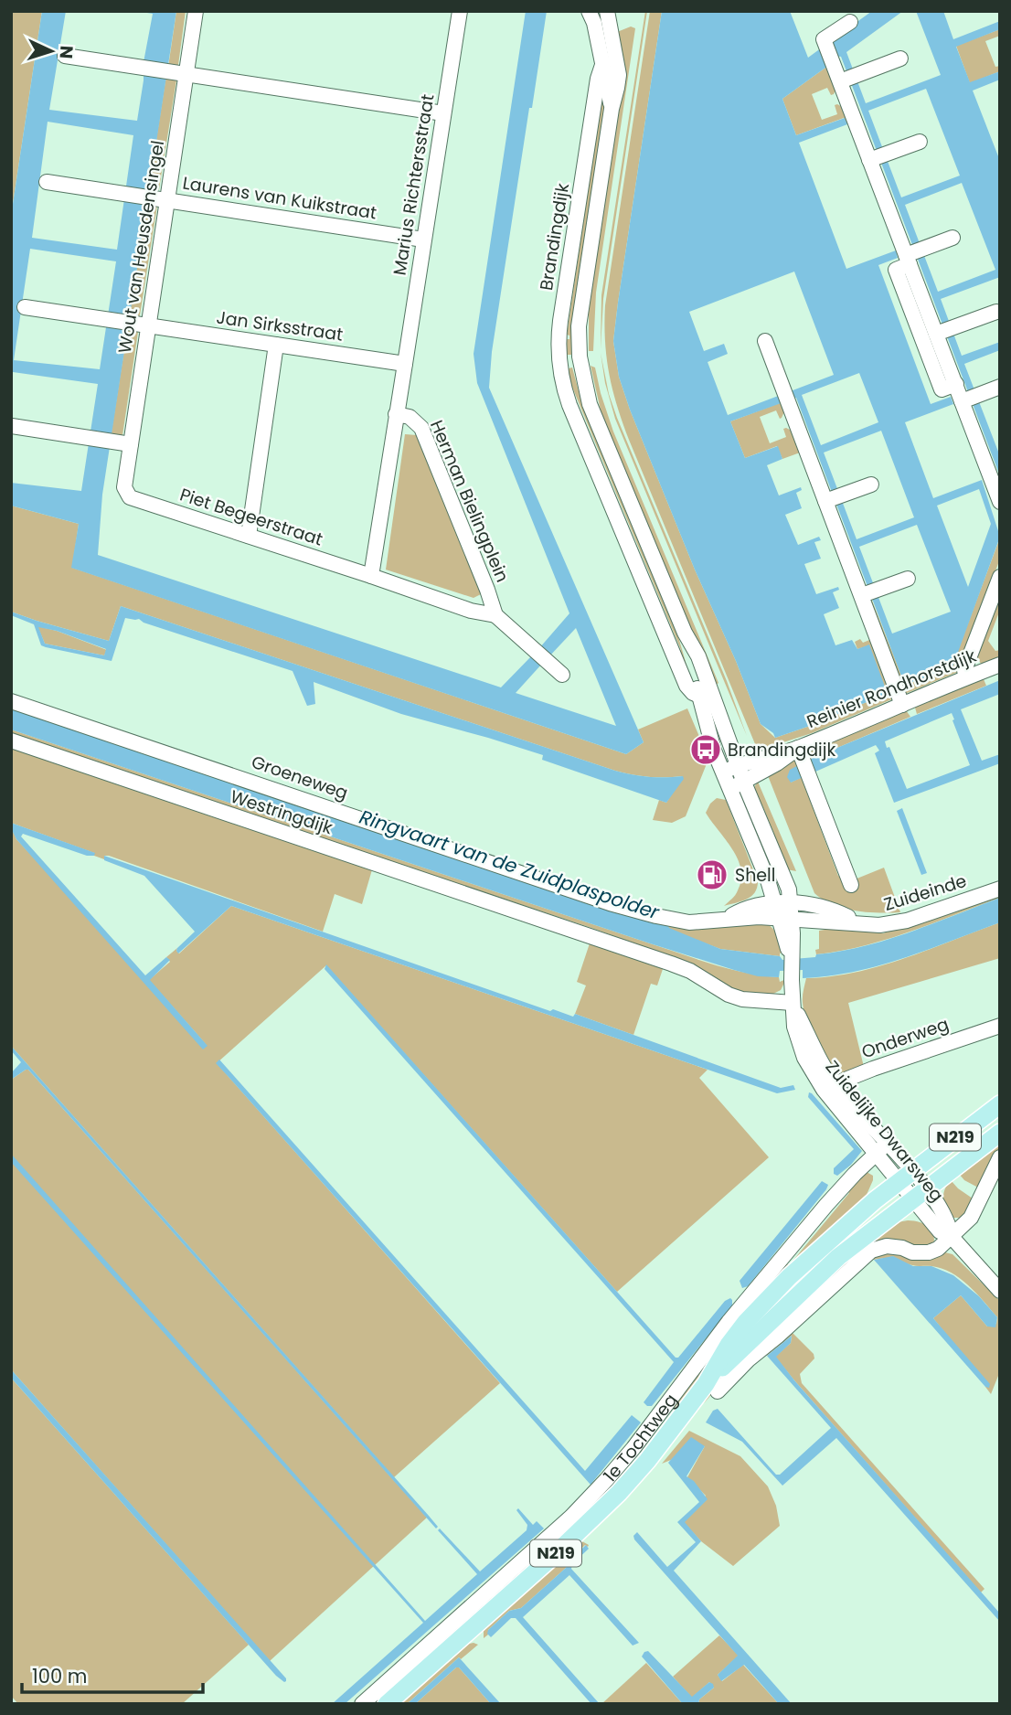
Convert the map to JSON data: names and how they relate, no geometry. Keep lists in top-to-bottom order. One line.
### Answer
{"streets":{"main road":["N219","1e Tochtweg"],"street":["Marius Richtersstraat","Laurens van Kuikstraat","Brandingdijk","Wout van Heusdensingel","Jan Sirksstraat","Herman Bielingplein","Piet Begeerstraat","Reinier Rondhorstdijk","Groeneweg","Westringdijk","Zuideinde","Onderweg","Zuidelijke Dwarsweg"]},"crossings":[["Marius Richtersstraat","Laurens van Kuikstraat"],["Marius Richtersstraat","Jan Sirksstraat"],["Laurens van Kuikstraat","Wout van Heusdensingel"],["Brandingdijk","Reinier Rondhorstdijk"],["Brandingdijk","Groeneweg"],["Brandingdijk","Zuideinde"],["Brandingdijk","Zuidelijke Dwarsweg"],["Wout van Heusdensingel","Jan Sirksstraat"],["Wout van Heusdensingel","Piet Begeerstraat"],["Herman Bielingplein","Piet Begeerstraat"],["Groeneweg","Zuideinde"],["Westringdijk","Zuidelijke Dwarsweg"],["Onderweg","Zuidelijke Dwarsweg"],["Zuidelijke Dwarsweg","N219"],["Zuidelijke Dwarsweg","1e Tochtweg"],["N219","1e Tochtweg"]],"water":["Ringvaart van de Zuidplaspolder"],"places":{"bus stop":["Brandingdijk"],"fuel station":["Shell"]},"scale_bar":"100 m","north":"right"}
